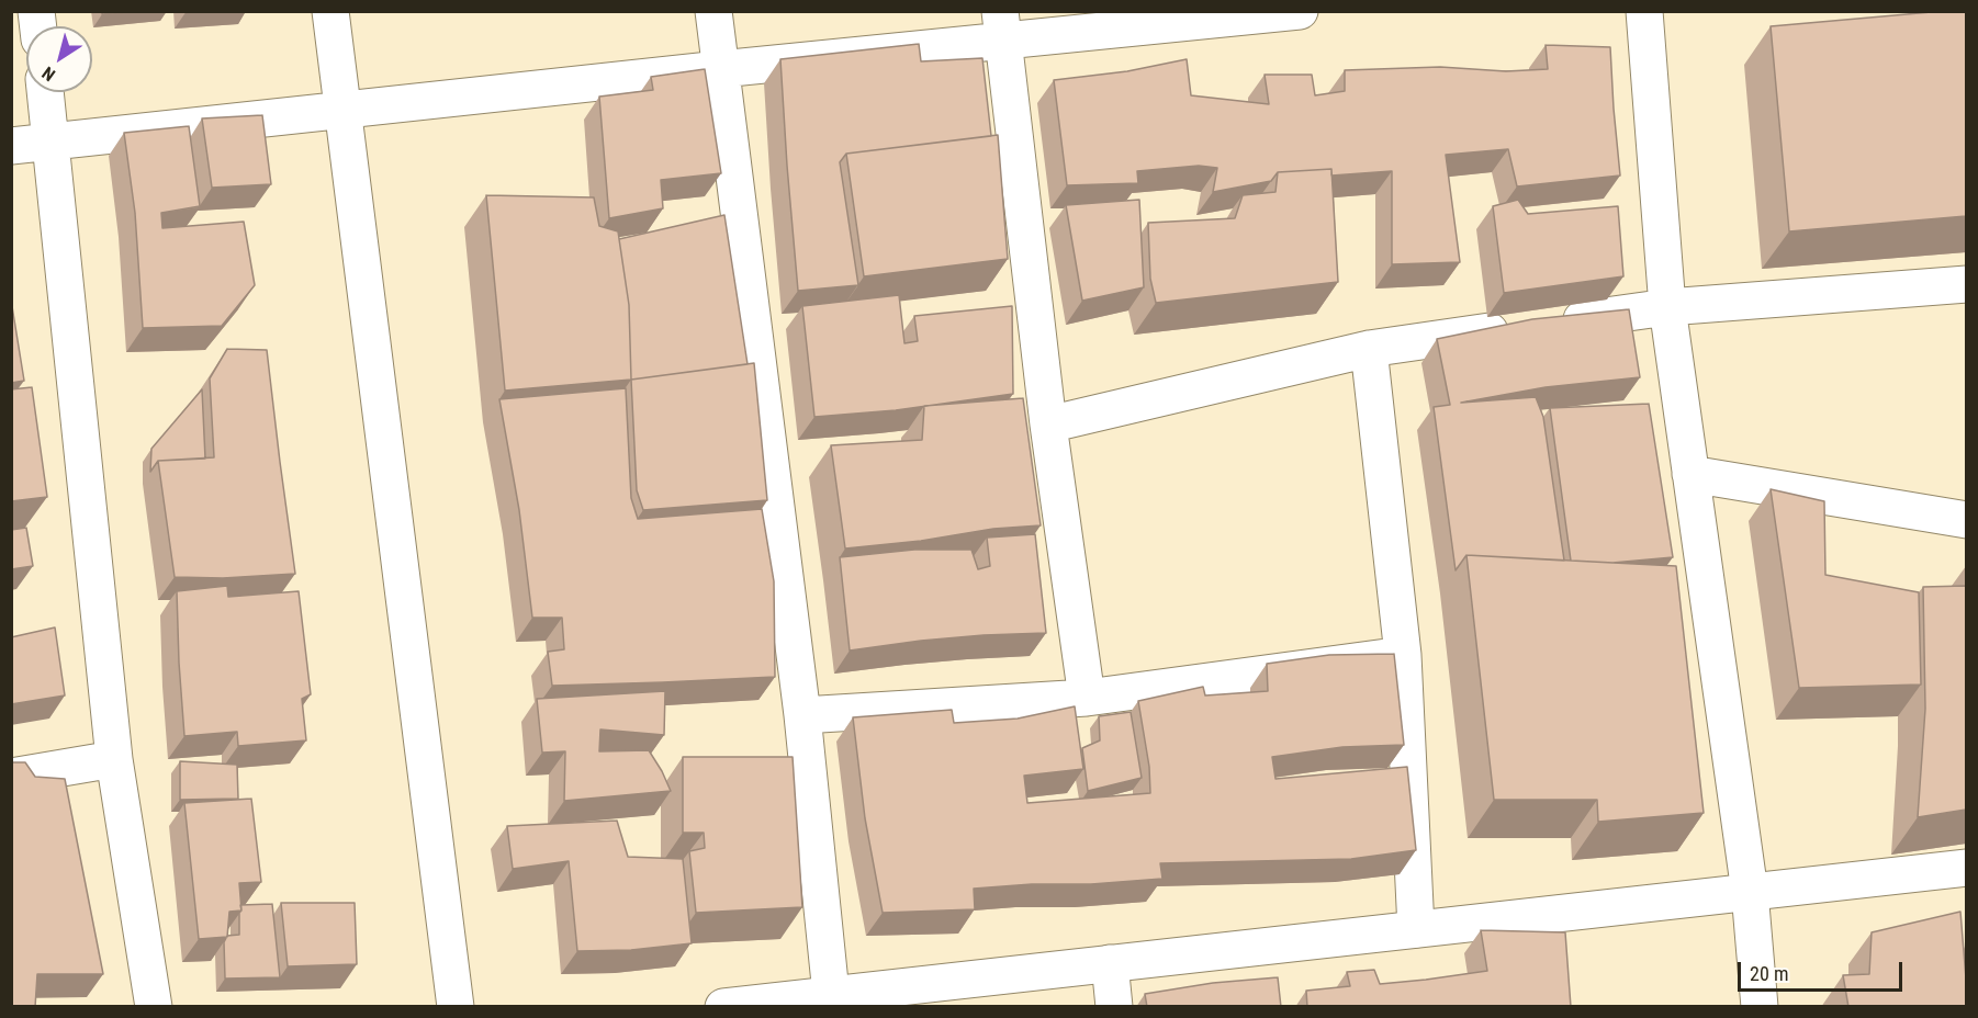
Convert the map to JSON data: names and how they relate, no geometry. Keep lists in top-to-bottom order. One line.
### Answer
{"scale_bar":"20 m","north":"bottom left"}
